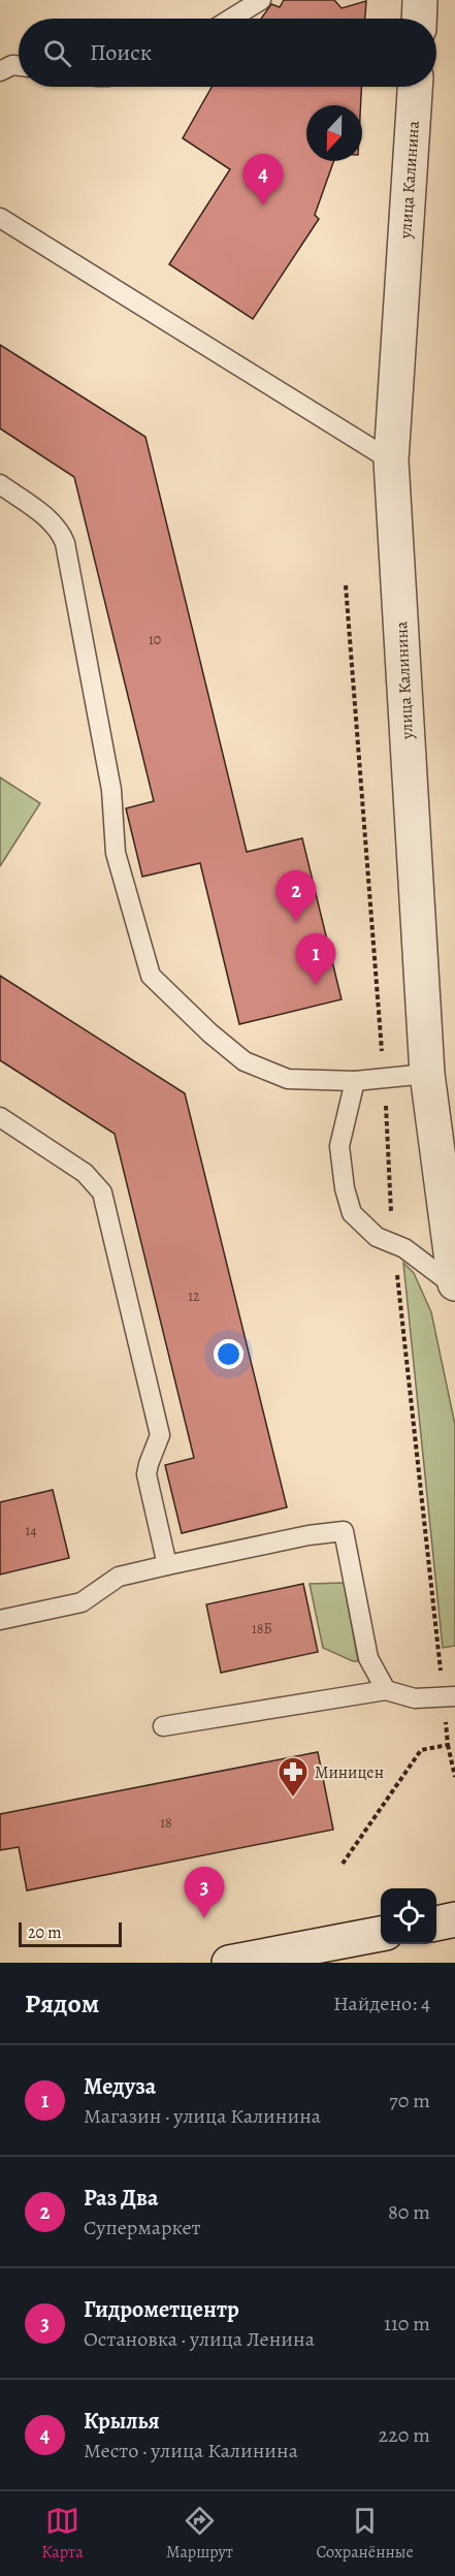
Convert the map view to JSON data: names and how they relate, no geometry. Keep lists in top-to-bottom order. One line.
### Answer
{"streets":{"street":["улица Калинина"]},"places":{"pharmacy":["Миницен"]},"house_numbers":["10","12","14","18Б","18"],"scale_bar":"20 m","north":"bottom","page":{"search":"Поиск","pins":["4","2","1","3"],"scale":"20 m","heading":["Рядом","Найдено: 4"],"list":[{"mark":"1","name":"Медуза","note":"Магазин · улица Калинина","value":"70 m"},{"mark":"2","name":"Раз Два","note":"Супермаркет","value":"80 m"},{"mark":"3","name":"Гидрометцентр","note":"Остановка · улица Ленина","value":"110 m"},{"mark":"4","name":"Крылья","note":"Место · улица Калинина","value":"220 m"}],"nav":["Карта","Маршрут","Сохранённые"]}}
